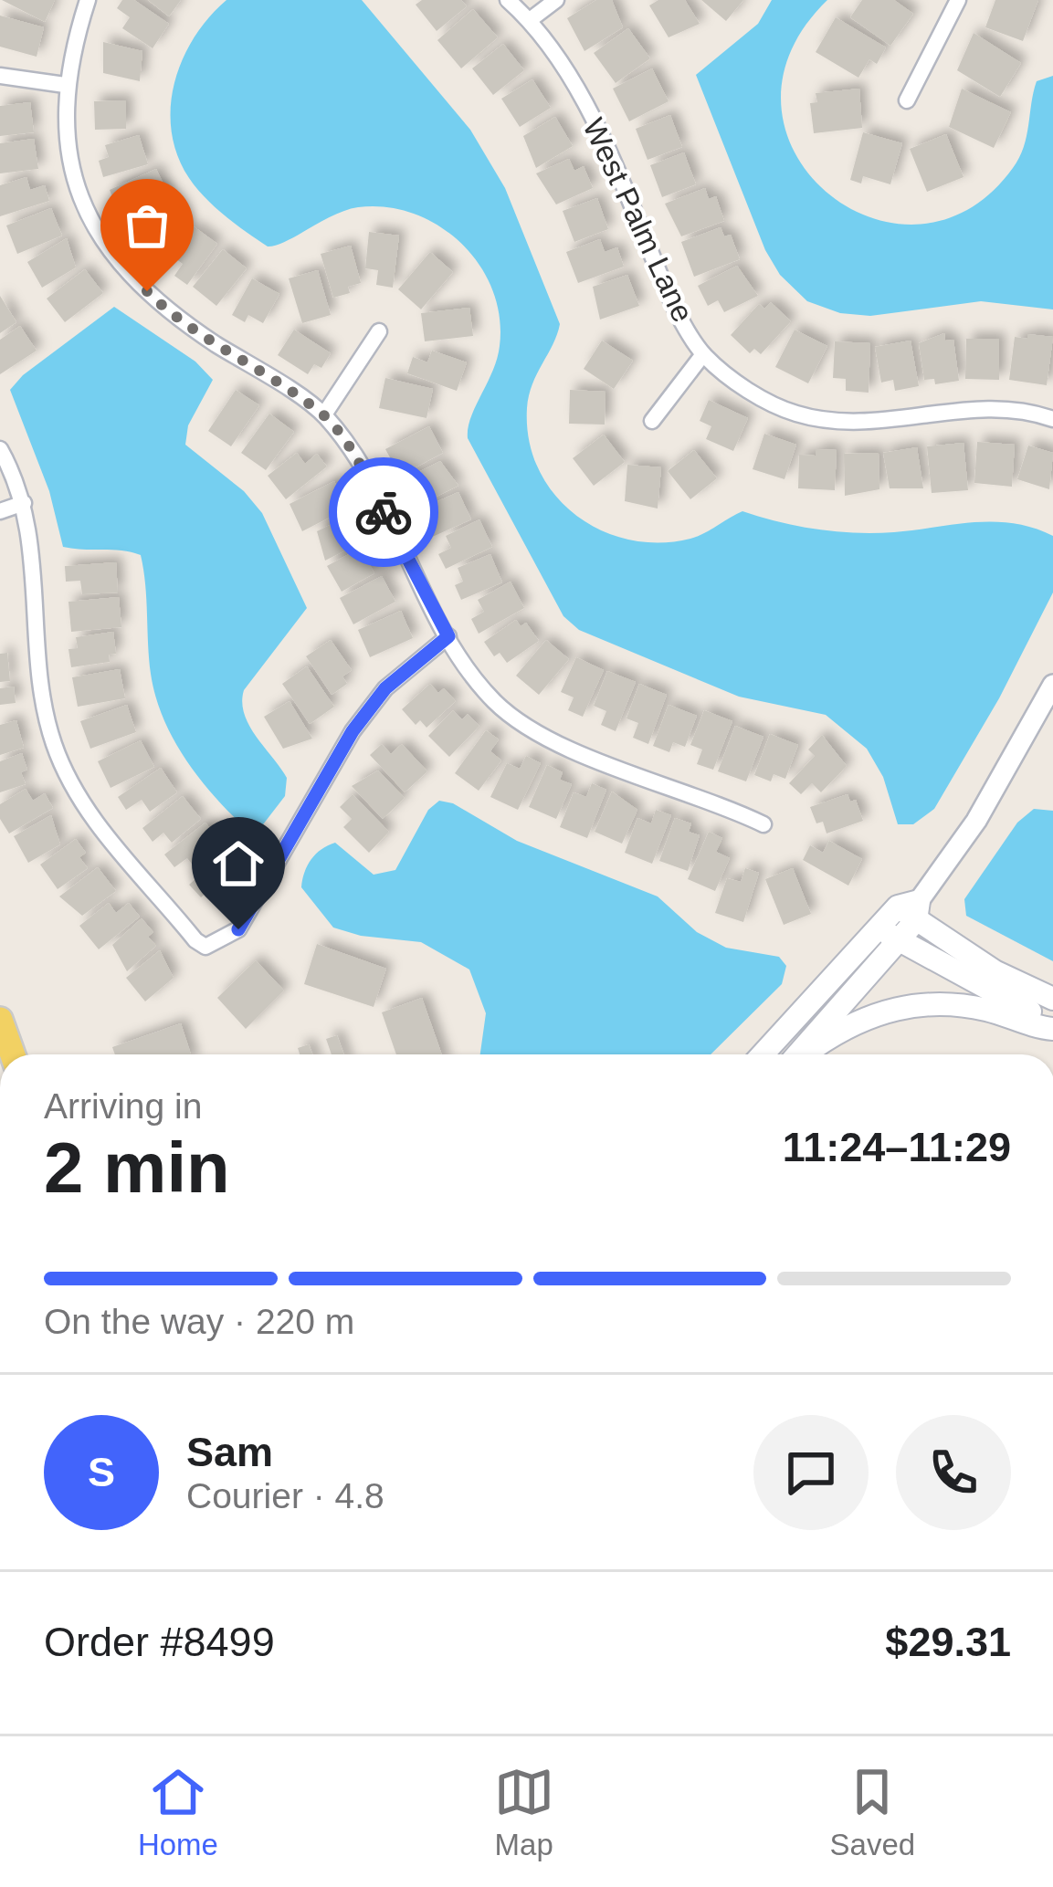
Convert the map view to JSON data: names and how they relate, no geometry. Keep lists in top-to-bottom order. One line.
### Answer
{"streets":{"street":["West Palm Lane"]},"page":{"heading":["2 min","Arriving in","11:24–11:29"],"panel":["Sam","Courier · 4.8","Order #8499","$29.31"],"bar":"On the way · 220 m","round":"S","tabs":["Home","Map","Saved"]}}
